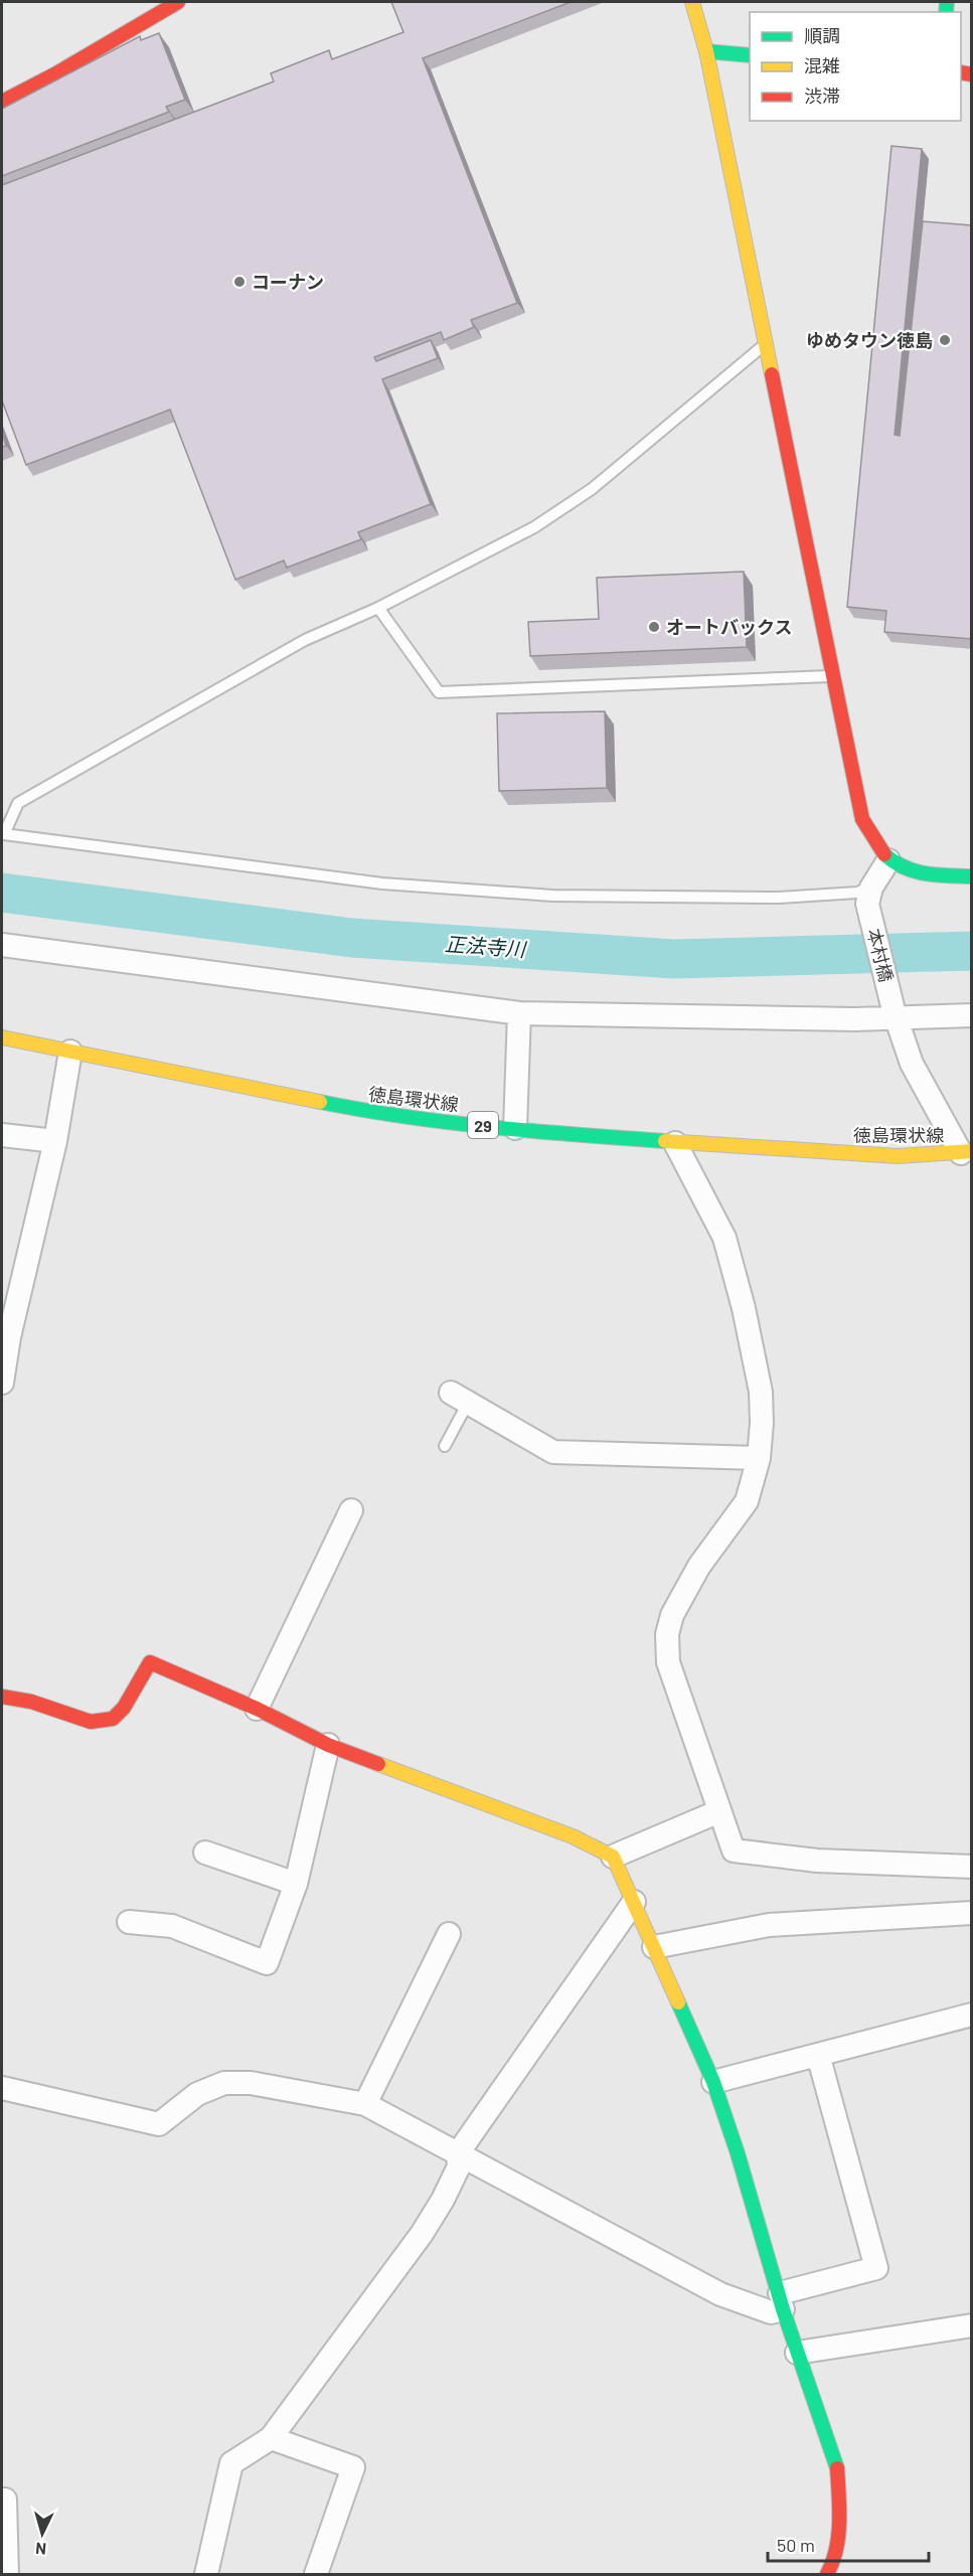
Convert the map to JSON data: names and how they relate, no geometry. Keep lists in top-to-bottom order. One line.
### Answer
{"streets":{"street":["本村橋","徳島環状線","29"]},"crossings":[["本村橋","徳島環状線"]],"water":["正法寺川"],"places":["コーナン","ゆめタウン徳島","オートバックス"],"legend":["順調","混雑","渋滞"],"scale_bar":"50 m","north":"bottom"}
